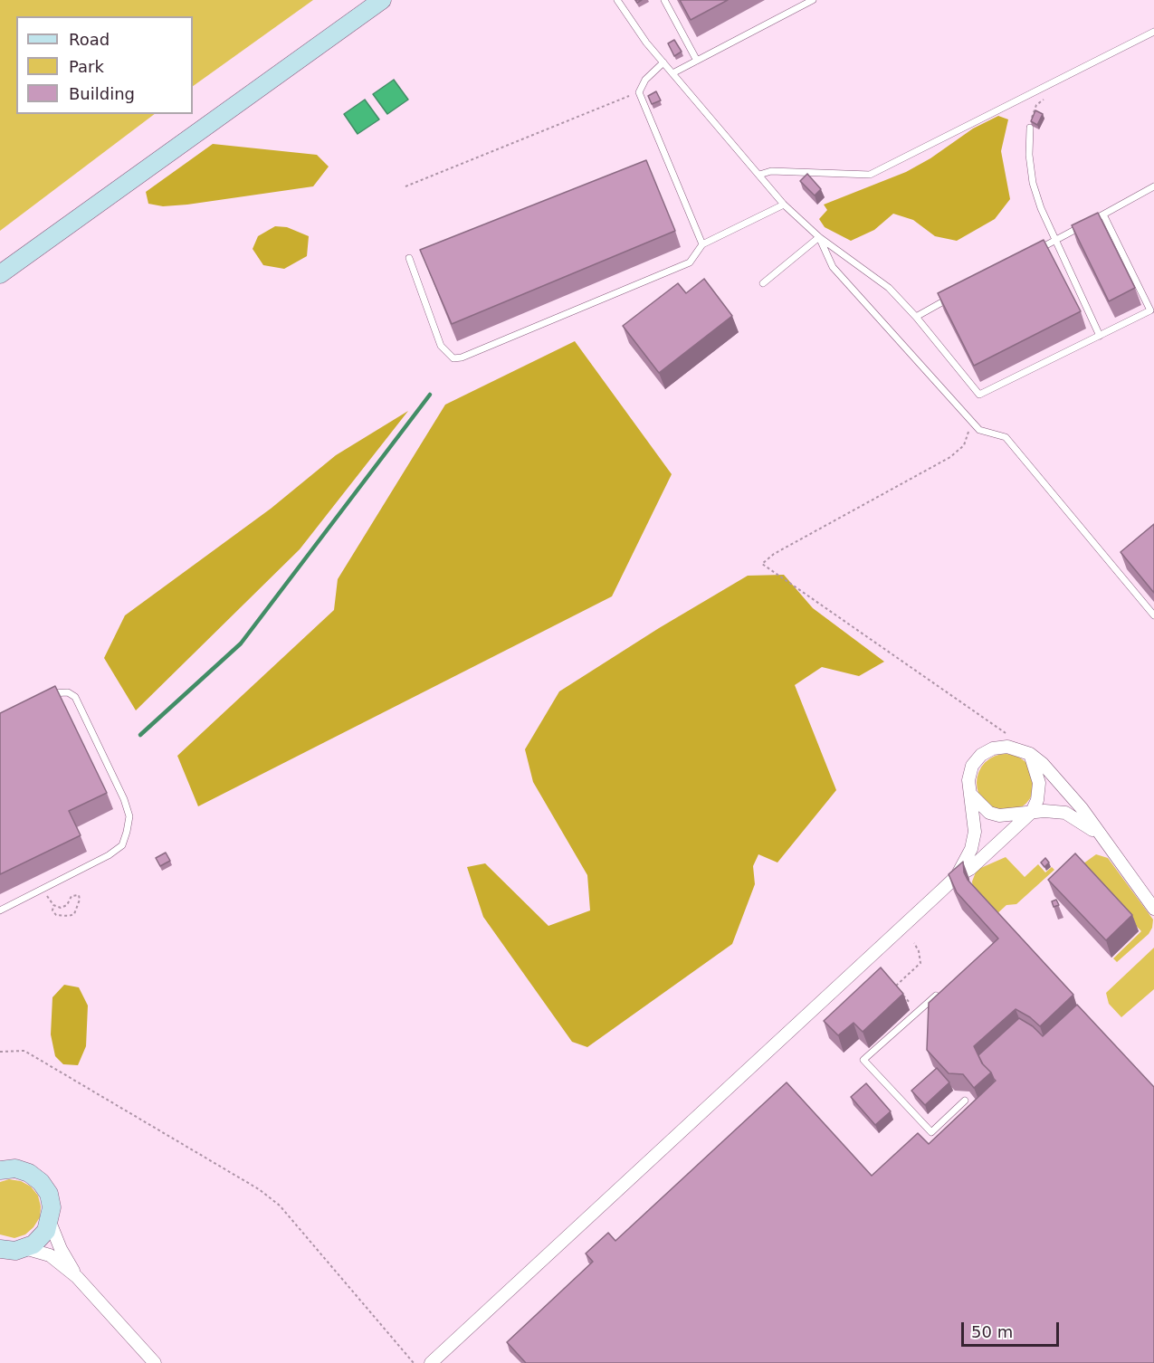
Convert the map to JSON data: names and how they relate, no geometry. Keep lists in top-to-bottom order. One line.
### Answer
{"legend":["Road","Park","Building"],"scale_bar":"50 m"}
